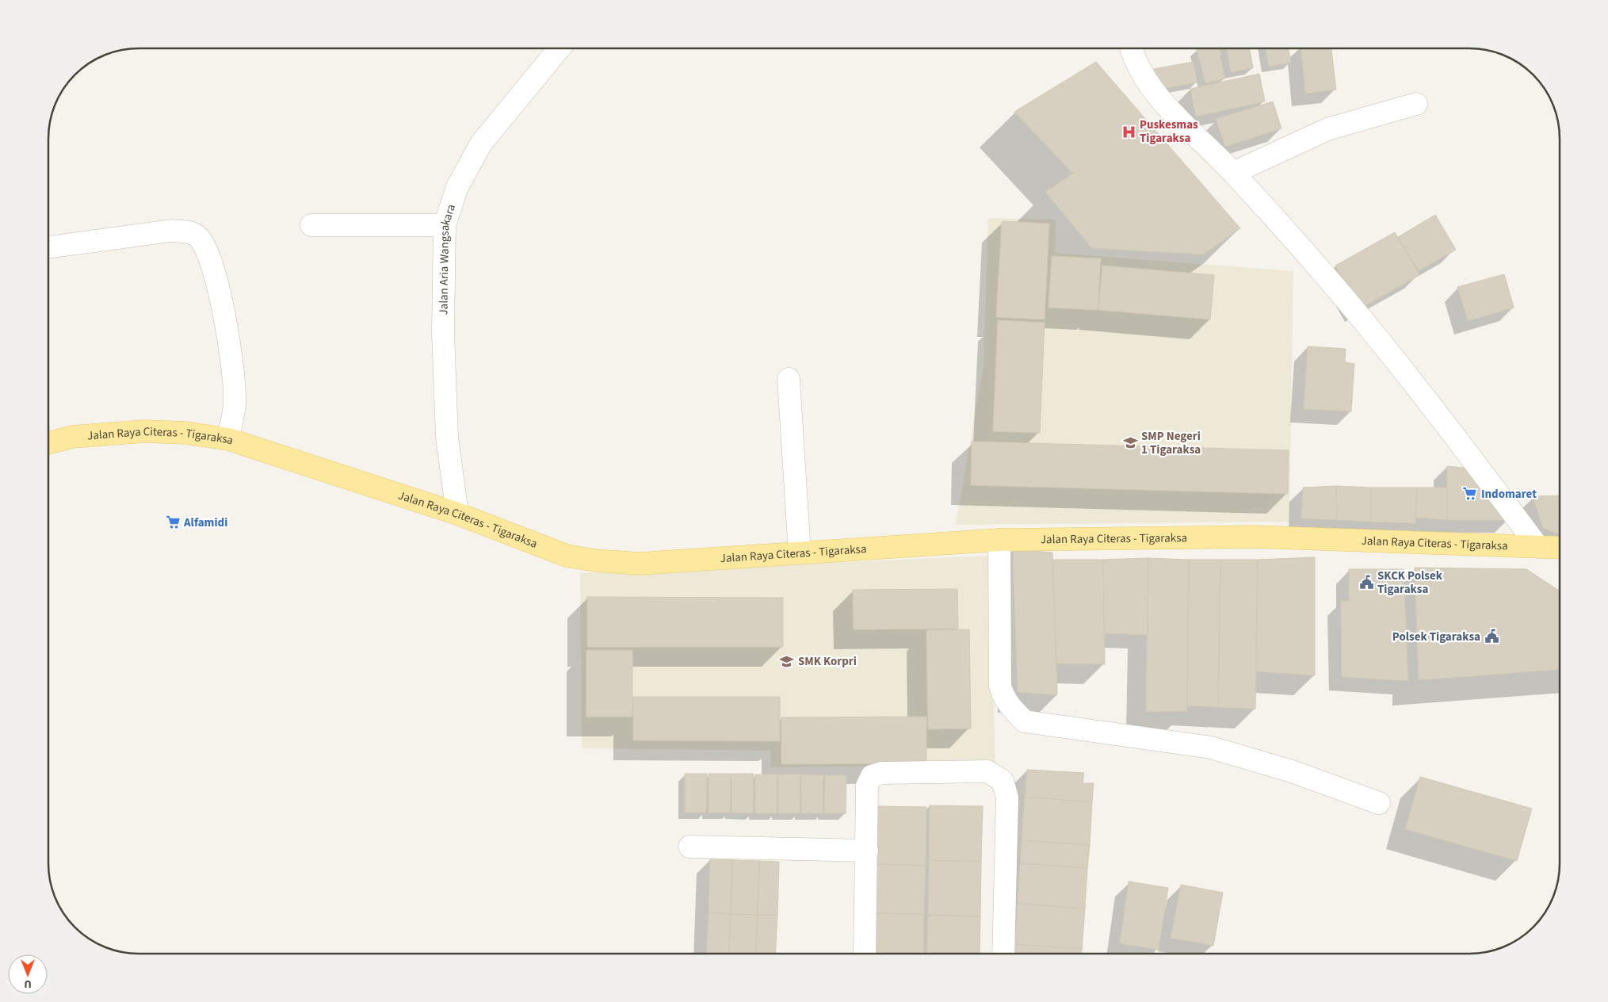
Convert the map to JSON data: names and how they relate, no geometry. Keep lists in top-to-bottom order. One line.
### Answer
{"streets":{"main road":["Jalan Raya Citeras - Tigaraksa"],"street":["Jalan Aria Wangsakara"]},"crossings":[["Jalan Aria Wangsakara","Jalan Raya Citeras - Tigaraksa"]],"places":{"hospital":["Puskesmas Tigaraksa"],"school or university":["SMP Negeri 1 Tigaraksa","SMK Korpri"],"supermarket":["Indomaret","Alfamidi"],"public building":["SKCK Polsek Tigaraksa","Polsek Tigaraksa"]},"north":"bottom"}
